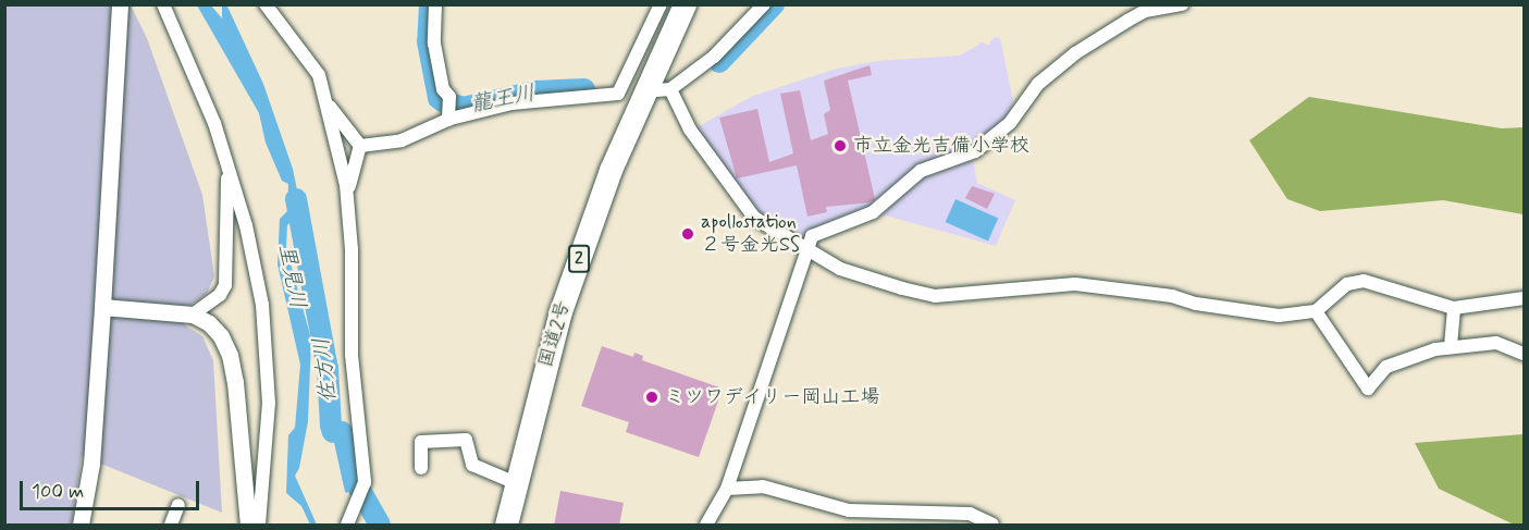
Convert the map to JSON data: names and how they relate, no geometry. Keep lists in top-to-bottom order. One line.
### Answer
{"streets":{"highway":["2","国道2号"]},"water":["龍王川","里見川","佐方川"],"places":["市立金光吉備小学校","apollostation ２号金光SS","ミツワデイリー岡山工場"],"scale_bar":"100 m"}
